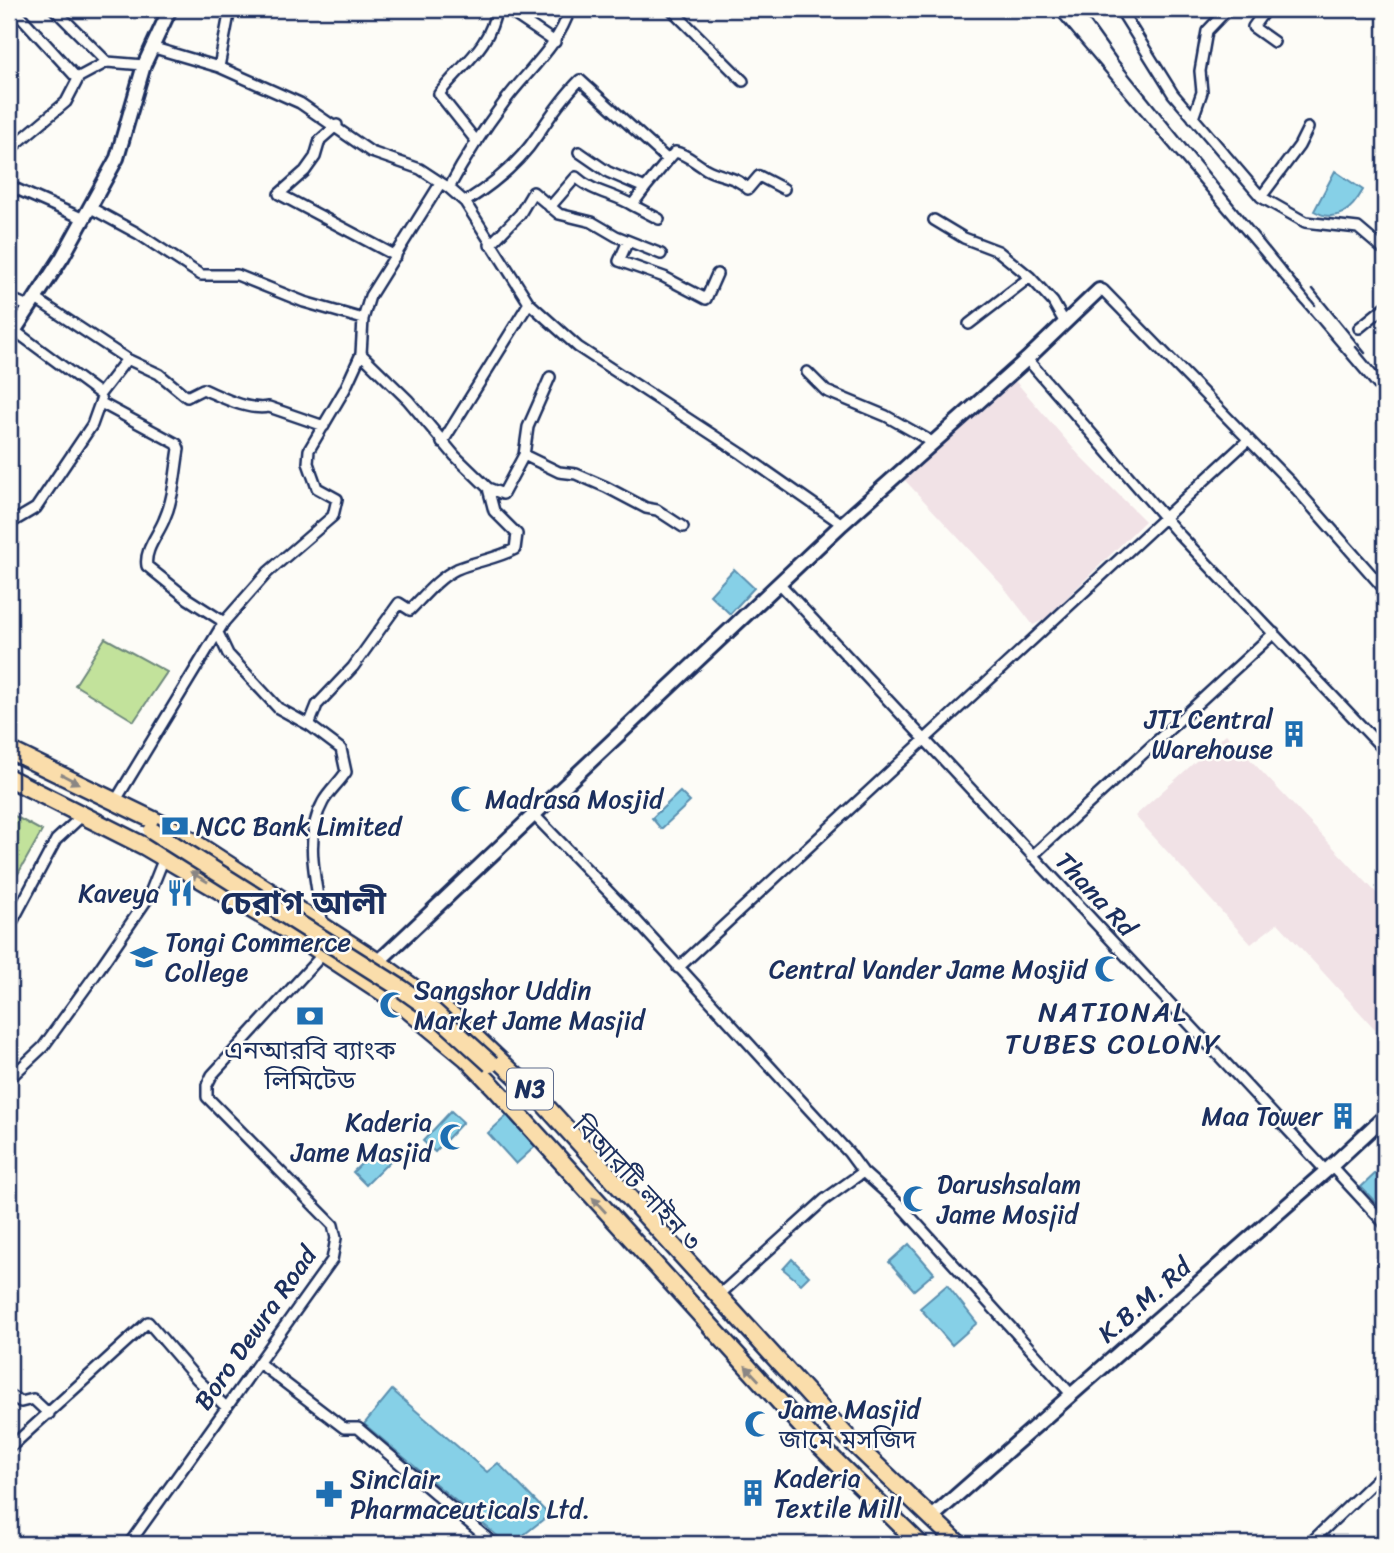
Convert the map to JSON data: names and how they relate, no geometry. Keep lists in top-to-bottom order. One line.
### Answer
{"streets":{"highway":["N3","বিআরটি লাইন ৩"],"street":["Thana Rd","K.B.M. Rd","Boro Dewra Road"]},"crossings":[["Thana Rd","K.B.M. Rd"],["N3","K.B.M. Rd"],["N3","Boro Dewra Road"]],"districts":["চেরাগ আলী","NATIONAL TUBES COLONY"],"places":{"building":["JTI Central Warehouse","Maa Tower","Kaderia Textile Mill"],"mosque":["Madrasa Mosjid","Central Vander Jame Mosjid","Sangshor Uddin Market Jame Masjid","Kaderia Jame Masjid","Darushsalam Jame Mosjid","Jame Masjid জামে মসজিদ"],"bank":["NCC Bank Limited","এনআরবি ব্যাংক লিমিটেড"],"restaurant":["Kaveya"],"school or university":["Tongi Commerce College"],"pharmacy":["Sinclair Pharmaceuticals Ltd."]}}
